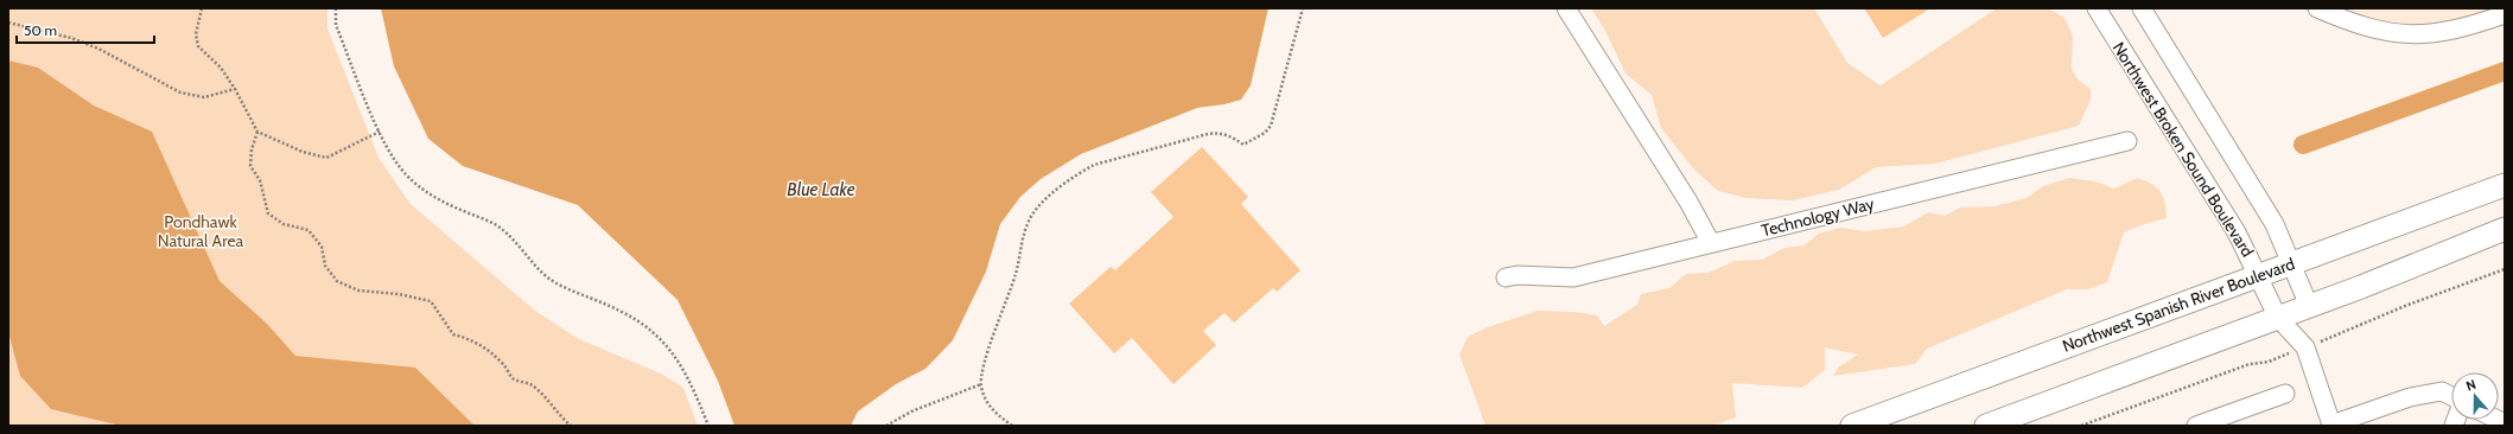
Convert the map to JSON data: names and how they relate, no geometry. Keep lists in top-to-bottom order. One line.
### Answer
{"streets":{"main road":["Northwest Spanish River Boulevard"],"street":["Northwest Broken Sound Boulevard","Technology Way"]},"crossings":[["Northwest Broken Sound Boulevard","Northwest Spanish River Boulevard"]],"water":["Blue Lake"],"parks":["Pondhawk Natural Area"],"scale_bar":"50 m","north":"top"}
